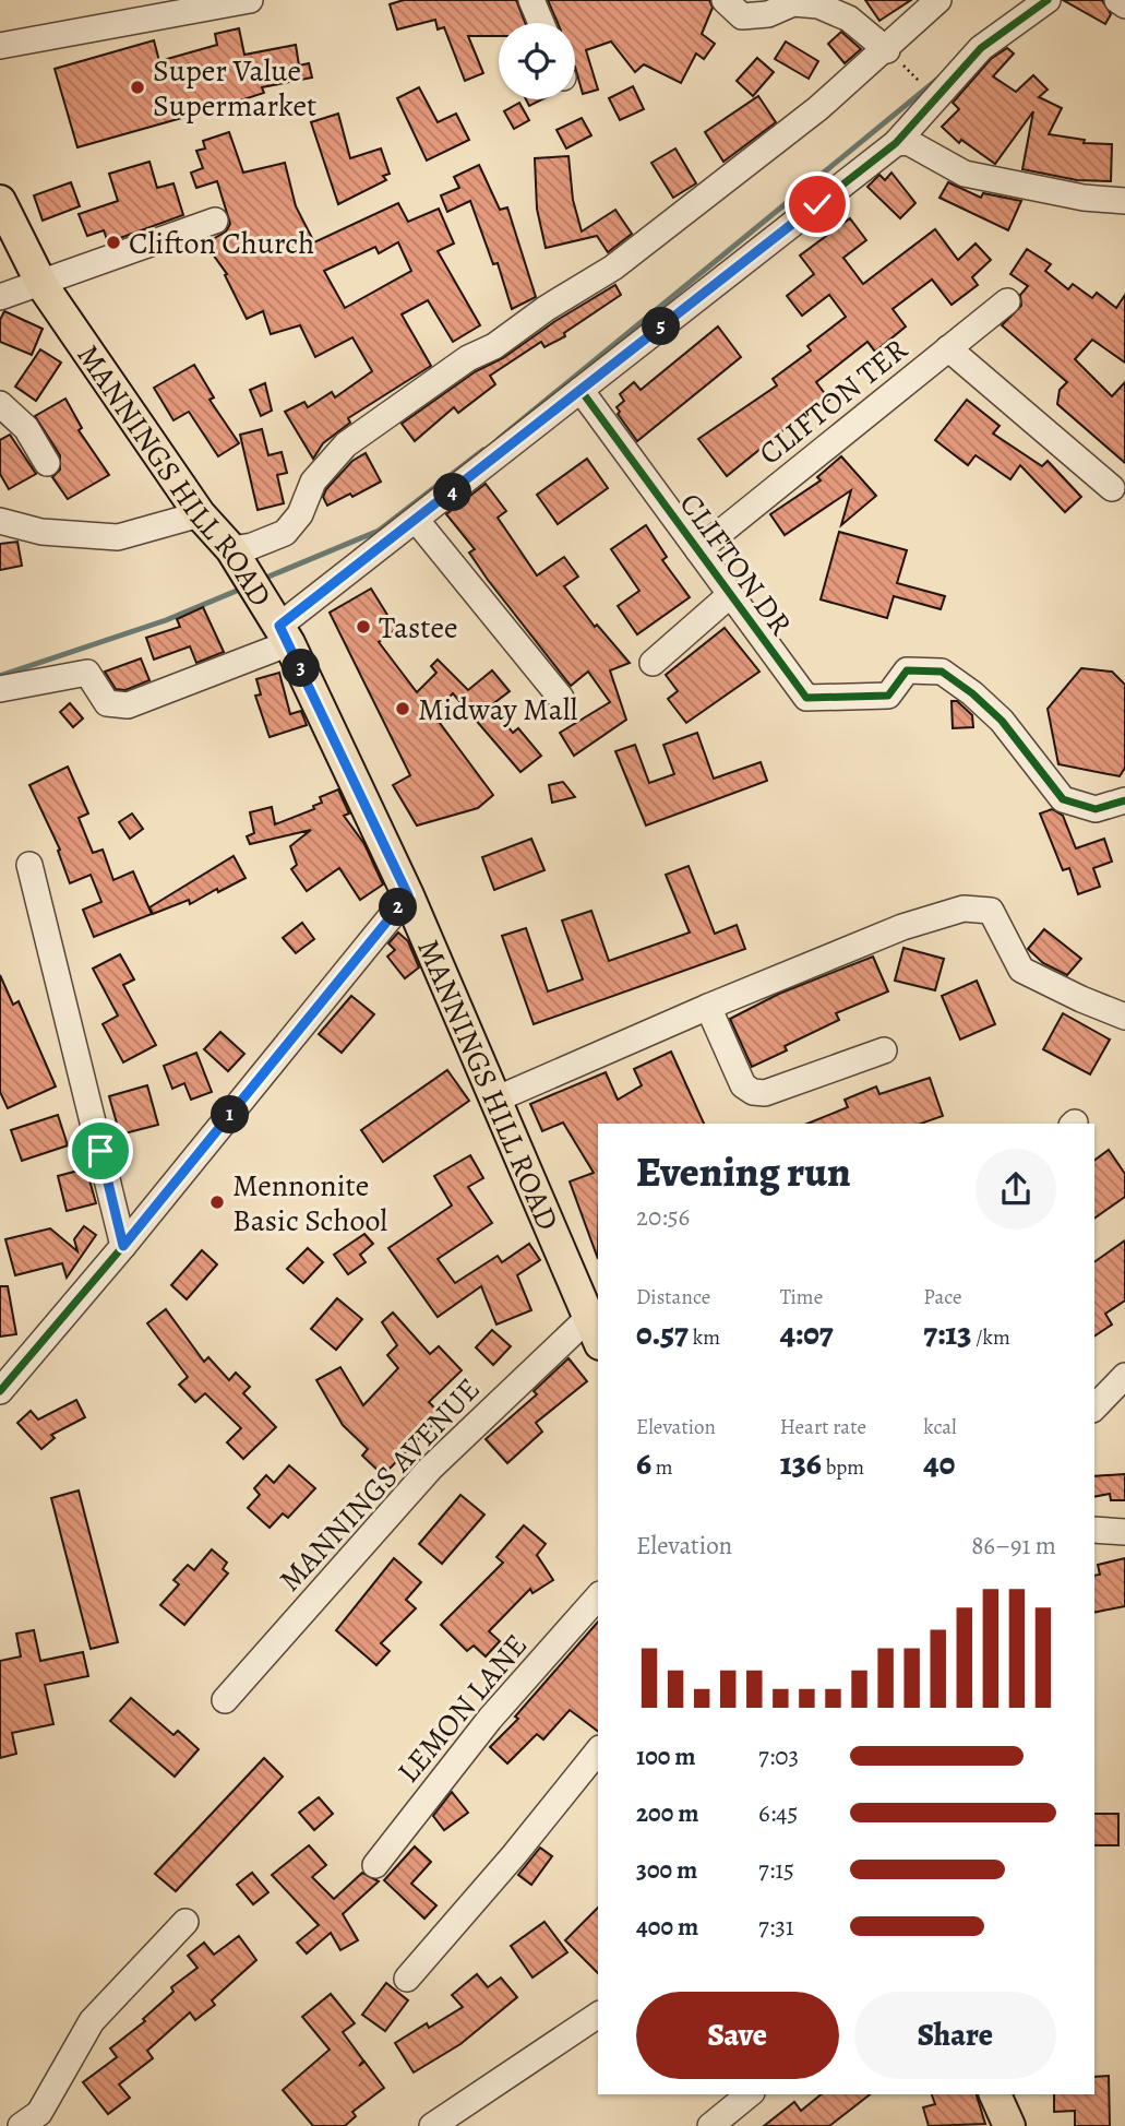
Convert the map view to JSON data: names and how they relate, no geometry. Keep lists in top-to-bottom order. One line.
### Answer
{"streets":{"main road":["MANNINGS HILL ROAD"],"street":["CLIFTON TER","CLIFTON DR","MANNINGS AVENUE","LEMON LANE"]},"crossings":[["CLIFTON TER","CLIFTON DR"],["MANNINGS HILL ROAD","MANNINGS AVENUE"]],"places":["Super Value Supermarket","Clifton Church","Tastee","Midway Mall","Mennonite Basic School"],"page":{"pins":["5","4","3","2","1"],"heading":["Evening run","20:56"],"stats":[["Distance","0.57 km"],["Time","4:07"],["Pace","7:13 /km"],["Elevation","6 m"],["Heart rate","136 bpm"],["kcal","40"]],"chart":["Elevation","86–91 m"],"list":[{"name":"100 m","note":"7:03"},{"name":"200 m","note":"6:45"},{"name":"300 m","note":"7:15"},{"name":"400 m","note":"7:31"}],"buttons":["Save","Share"]}}
